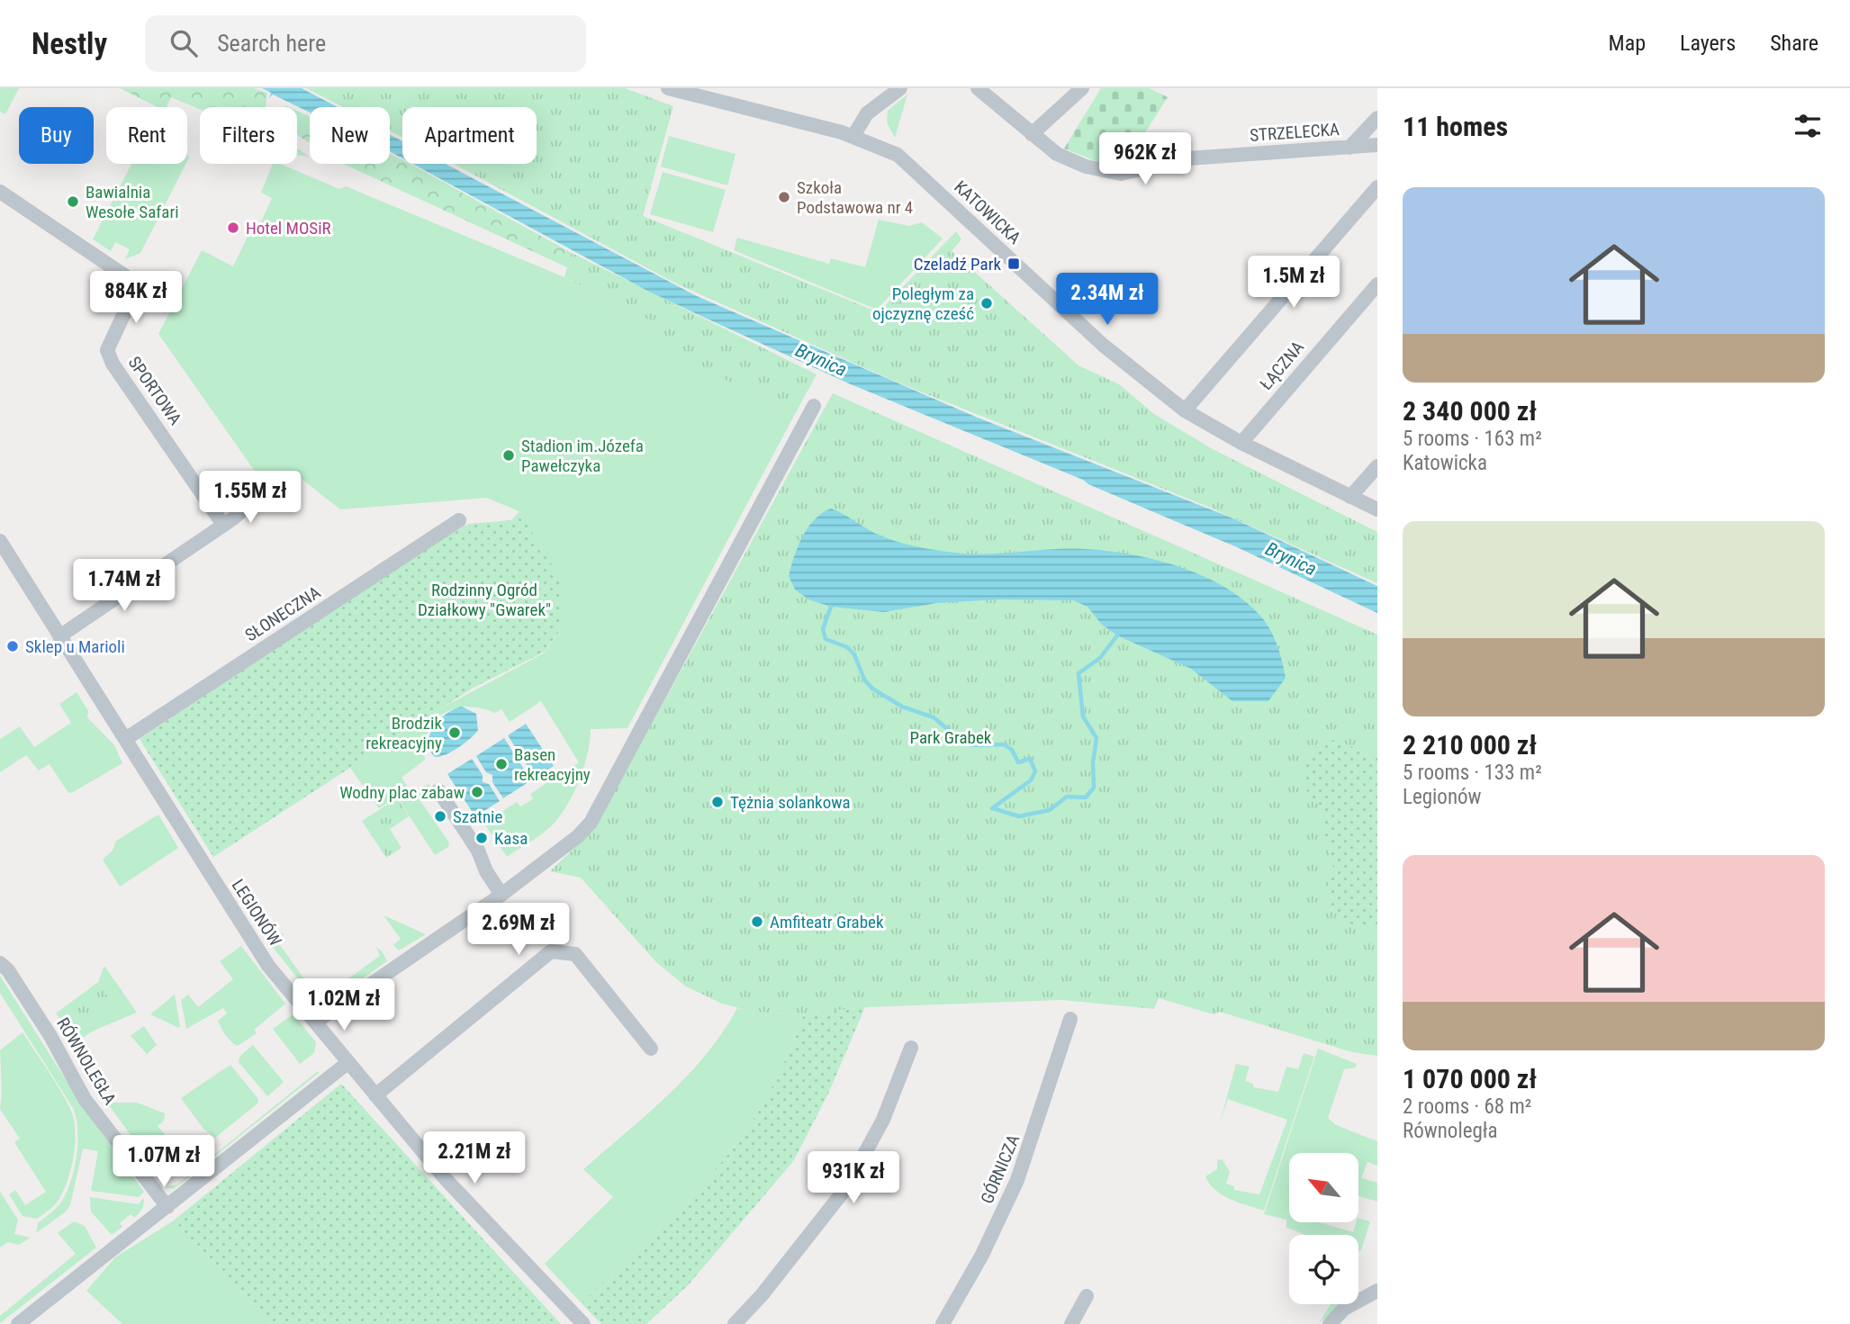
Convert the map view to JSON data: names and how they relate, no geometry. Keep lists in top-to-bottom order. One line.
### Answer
{"streets":{"street":["STRZELECKA","KATOWICKA","ŁĄCZNA","SPORTOWA","SŁONECZNA","LEGIONÓW","RÓWNOLEGŁA","GÓRNICZA"]},"crossings":[["KATOWICKA","ŁĄCZNA"],["SŁONECZNA","LEGIONÓW"]],"water":["Brynica"],"parks":["Rodzinny Ogród Działkowy \"Gwarek\"","Park Grabek"],"places":{"other":["Szkoła Podstawowa nr 4","Bawialnia Wesołe Safari","Hotel MOSiR","Poległym za ojczyznę cześć","Stadion im.Józefa Pawełczyka","Sklep u Marioli","Brodzik rekreacyjny","Basen rekreacyjny","Wodny plac zabaw","Tężnia solankowa","Szatnie","Kasa","Amfiteatr Grabek"],"transit":["Czeladź Park"]},"north":"top left","page":{"header":"Nestly","search":"Search here","nav":["Map","Layers","Share"],"heading":"11 homes","chip":["Buy","Rent","Filters","New","Apartment"],"price":["962K zł","1.5M zł","884K zł","2.34M zł","1.55M zł","1.74M zł","2.69M zł","1.02M zł","2.21M zł","1.07M zł","931K zł"],"list":[{"name":"2 340 000 zł","note":"5 rooms · 163 m² · Katowicka"},{"name":"2 210 000 zł","note":"5 rooms · 133 m² · Legionów"},{"name":"1 070 000 zł","note":"2 rooms · 68 m² · Równoległa"}]}}
